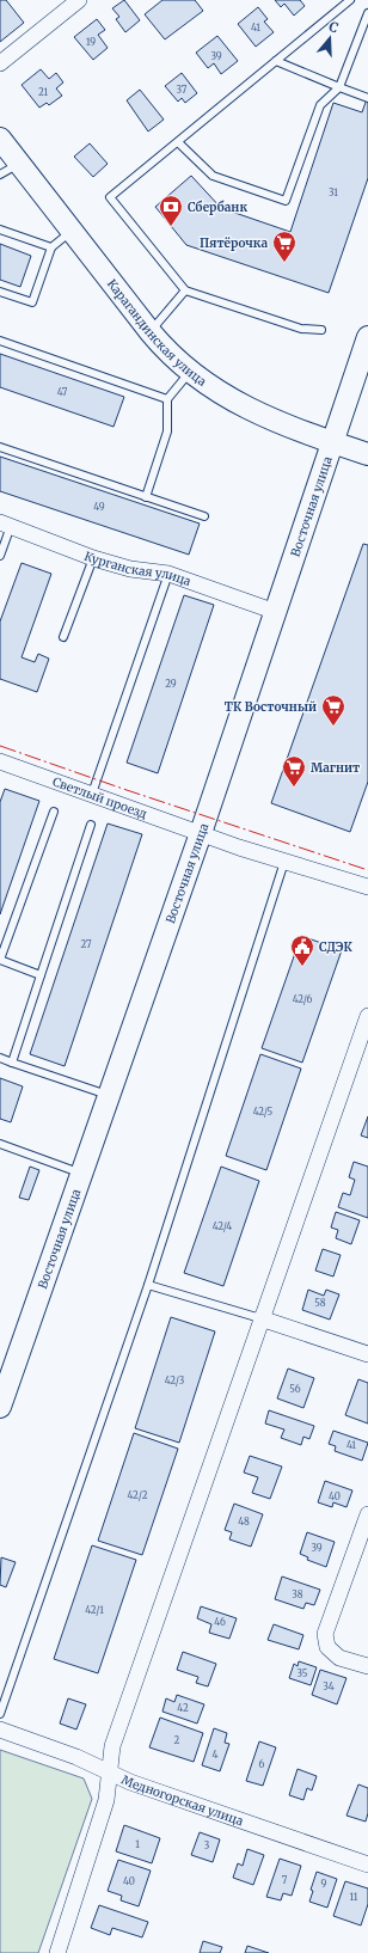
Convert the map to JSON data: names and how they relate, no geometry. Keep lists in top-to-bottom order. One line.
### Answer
{"streets":{"main road":["Карагандинская улица","Восточная улица"],"street":["Курганская улица","Светлый проезд","Медногорская улица"]},"crossings":[["Карагандинская улица","Восточная улица"],["Восточная улица","Курганская улица"],["Восточная улица","Светлый проезд"]],"places":{"bank":["Сбербанк"],"supermarket":["Пятёрочка","ТК Восточный","Магнит"],"public building":["СДЭК"]},"house_numbers":["41","19","39","37","21","31","47","49","29","27","42/6","42/5","42/4","58","42/3","56","41","42/2","40","48","39","38","42/1","46","35","34","42","2","4","6","1","3","7","40","9","11"],"north":"top"}
